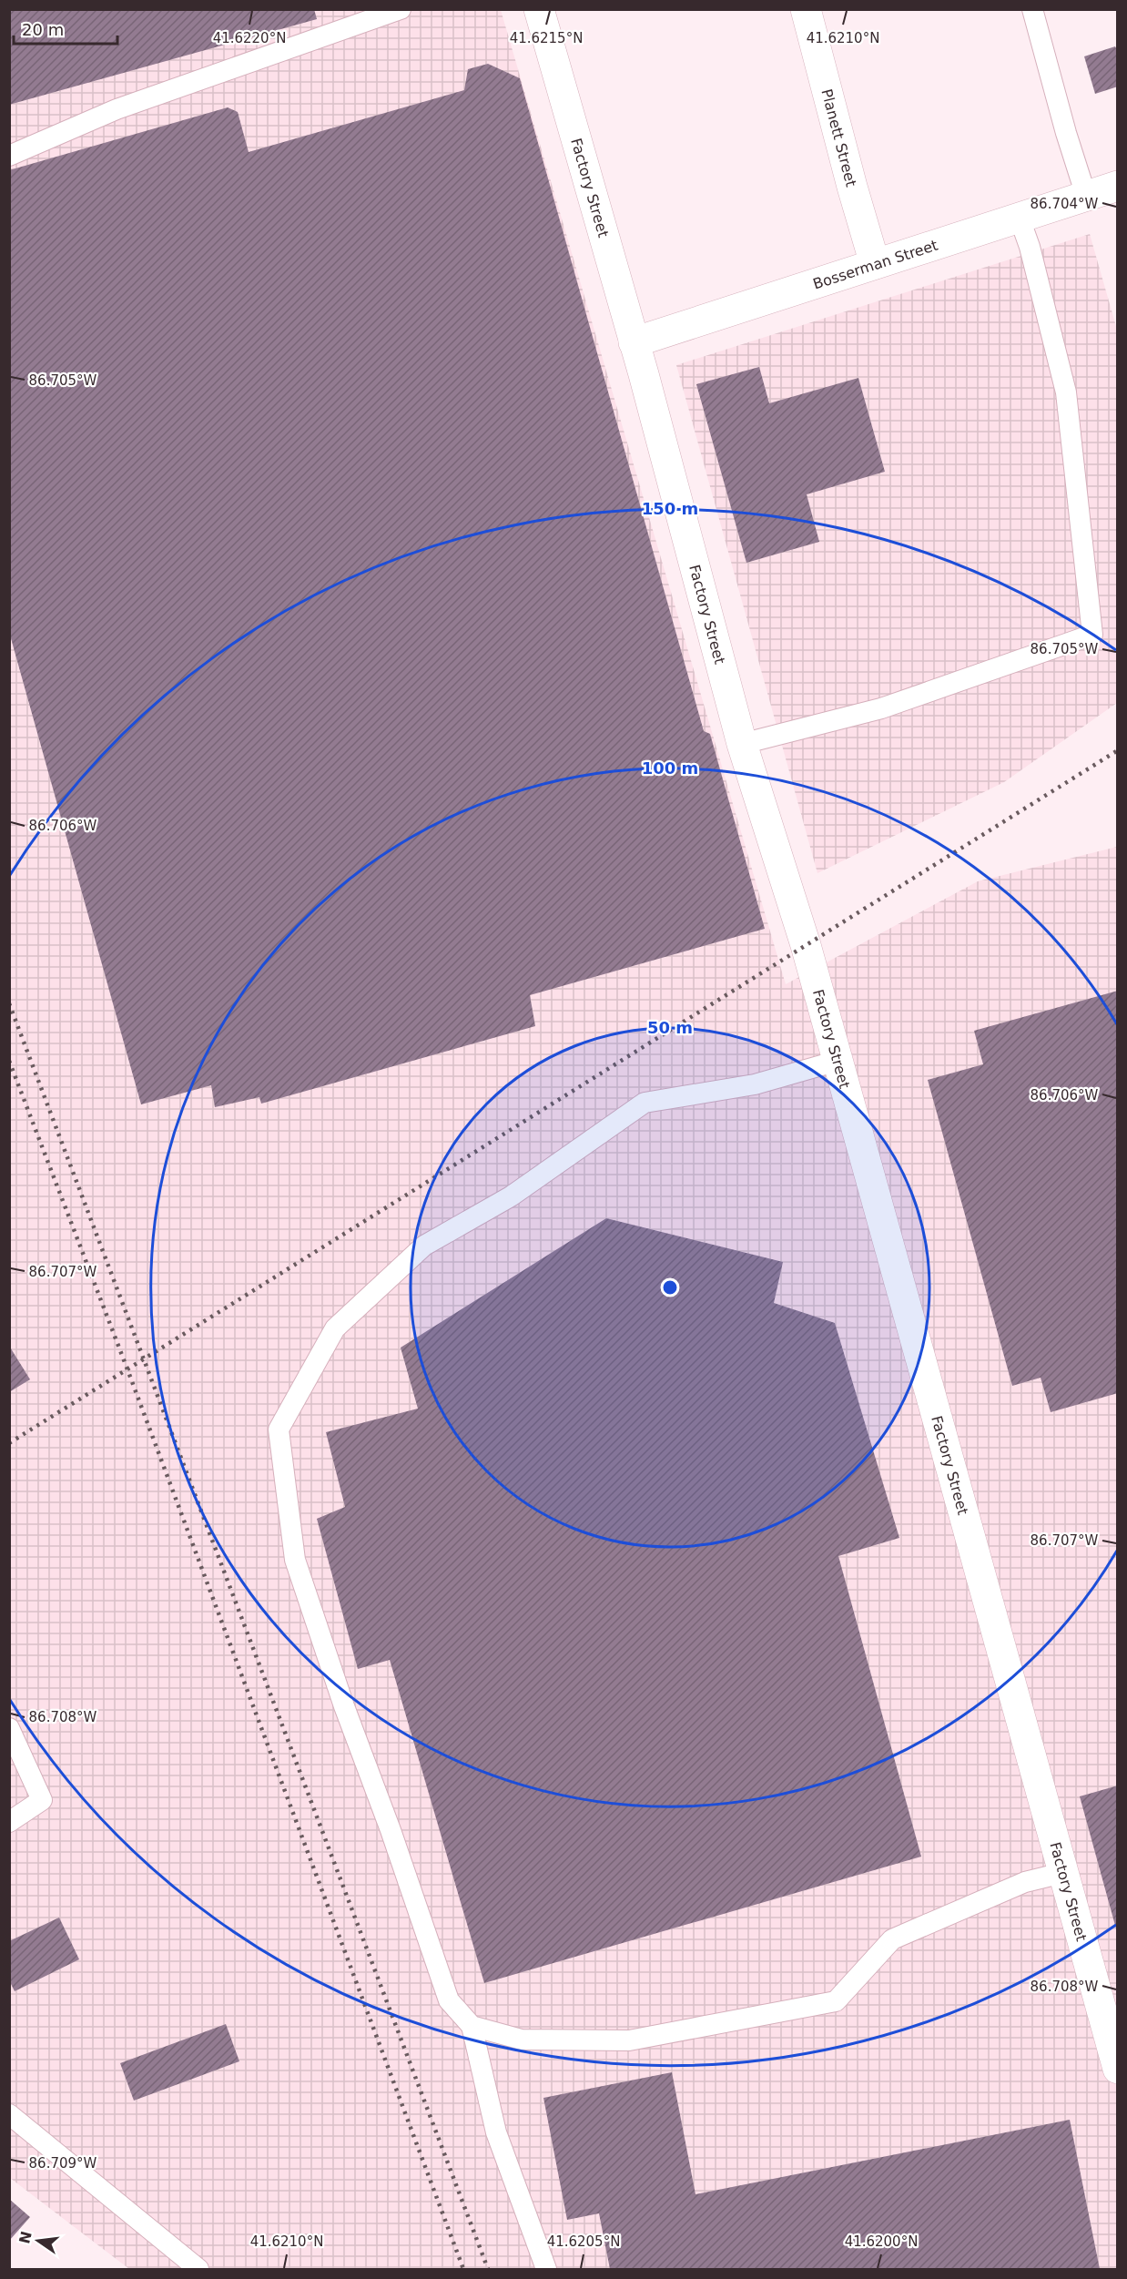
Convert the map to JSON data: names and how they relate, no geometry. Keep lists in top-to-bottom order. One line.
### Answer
{"streets":{"street":["Planett Street","Factory Street","Bosserman Street"]},"crossings":[["Planett Street","Bosserman Street"],["Factory Street","Bosserman Street"]],"scale_bar":"20 m","north":"left","coordinates":["41.6220°N","41.6215°N","41.6210°N","86.704°W","86.705°W","86.706°W","86.707°W","86.708°W","86.709°W","41.6205°N","41.6200°N"],"rings":["150 m","100 m","50 m"]}
